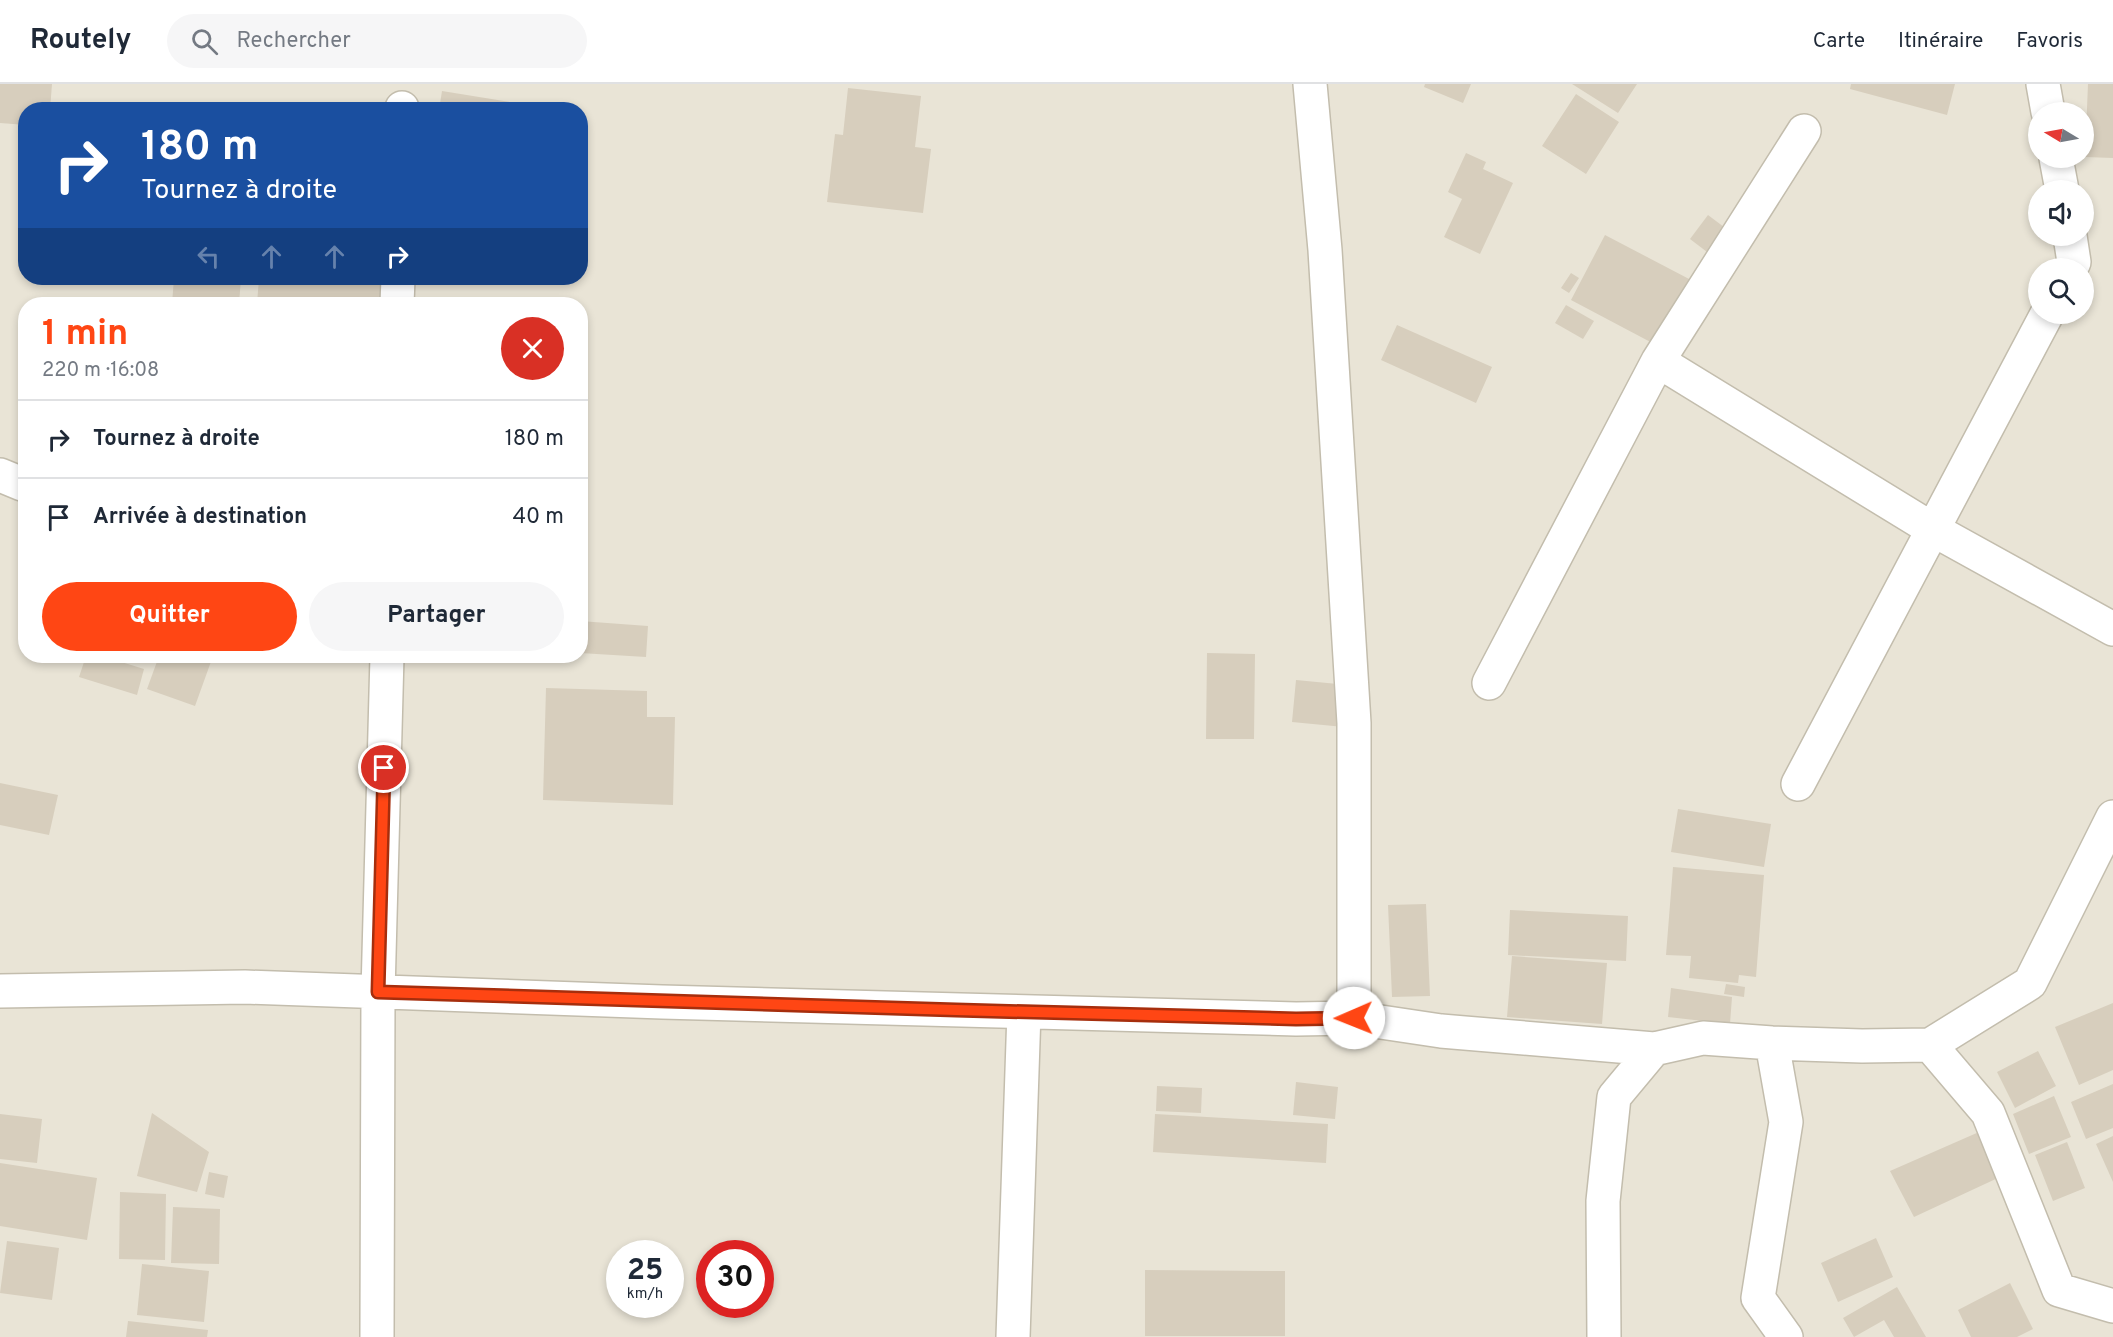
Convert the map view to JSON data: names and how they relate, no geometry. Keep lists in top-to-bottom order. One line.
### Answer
{"north":"left","page":{"header":"Routely","search":"Rechercher","nav":["Carte","Itinéraire","Favoris"],"turn":["180 m","Tournez à droite"],"heading":["1 min","220 m · 16:08"],"list":[{"name":"Tournez à droite","value":"180 m"},{"name":"Arrivée à destination","value":"40 m"}],"buttons":["Quitter","Partager"],"speed":"25 km/h","limit":"30"}}
